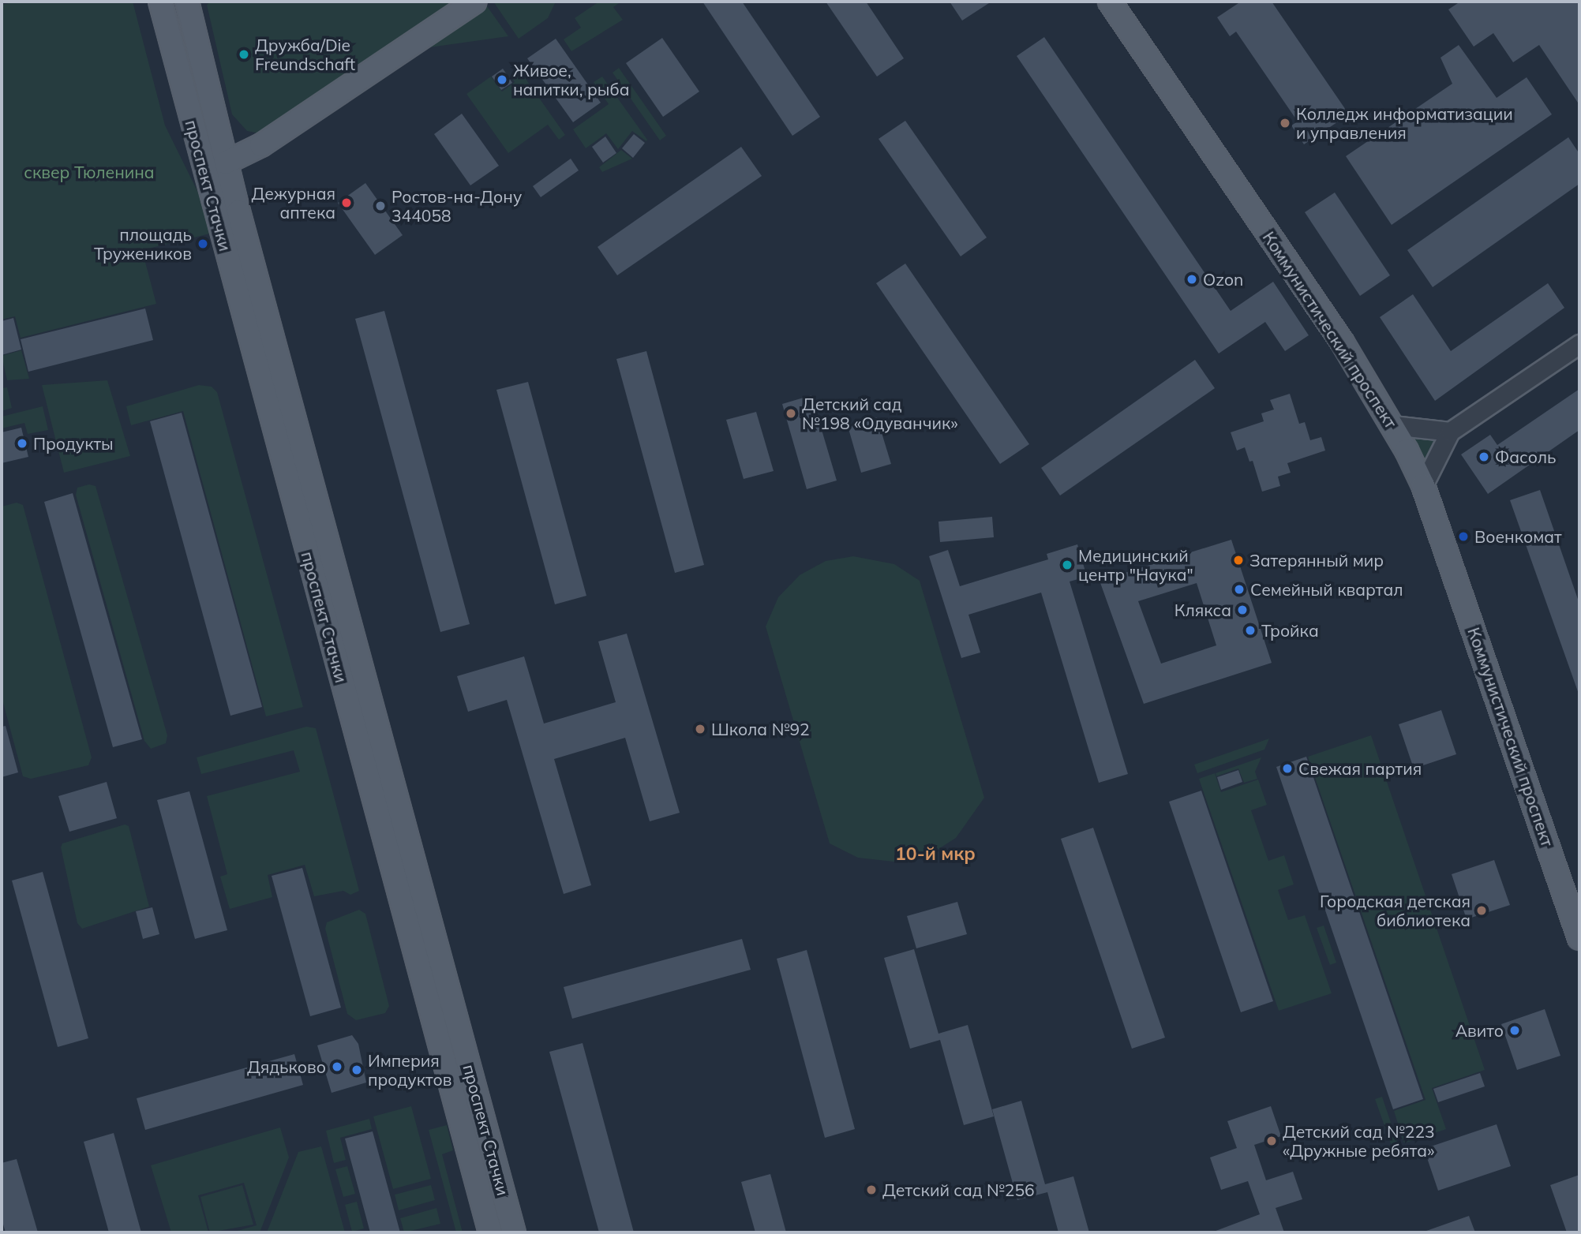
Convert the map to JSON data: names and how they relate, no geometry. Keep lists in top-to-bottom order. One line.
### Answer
{"streets":{"main road":["проспект Стачки","Коммунистический проспект"]},"districts":["10-й мкр"],"parks":["сквер Тюленина"],"places":["Дружба/Die Freundschaft","Живое, напитки, рыба","Колледж информатизации и управления","Дежурная аптека","Ростов-на-Дону 344058","площадь Тружеников","Ozon","Детский сад №198 «Одуванчик»","Продукты","Фасоль","Военкомат","Затерянный мир","Медицинский центр \"Наука\"","Семейный квартал","Клякса","Тройка","Школа №92","Свежая партия","Городская детская библиотека","Авито","Дядьково","Империя продуктов","Детский сад №223 «Дружные ребята»","Детский сад №256"]}
